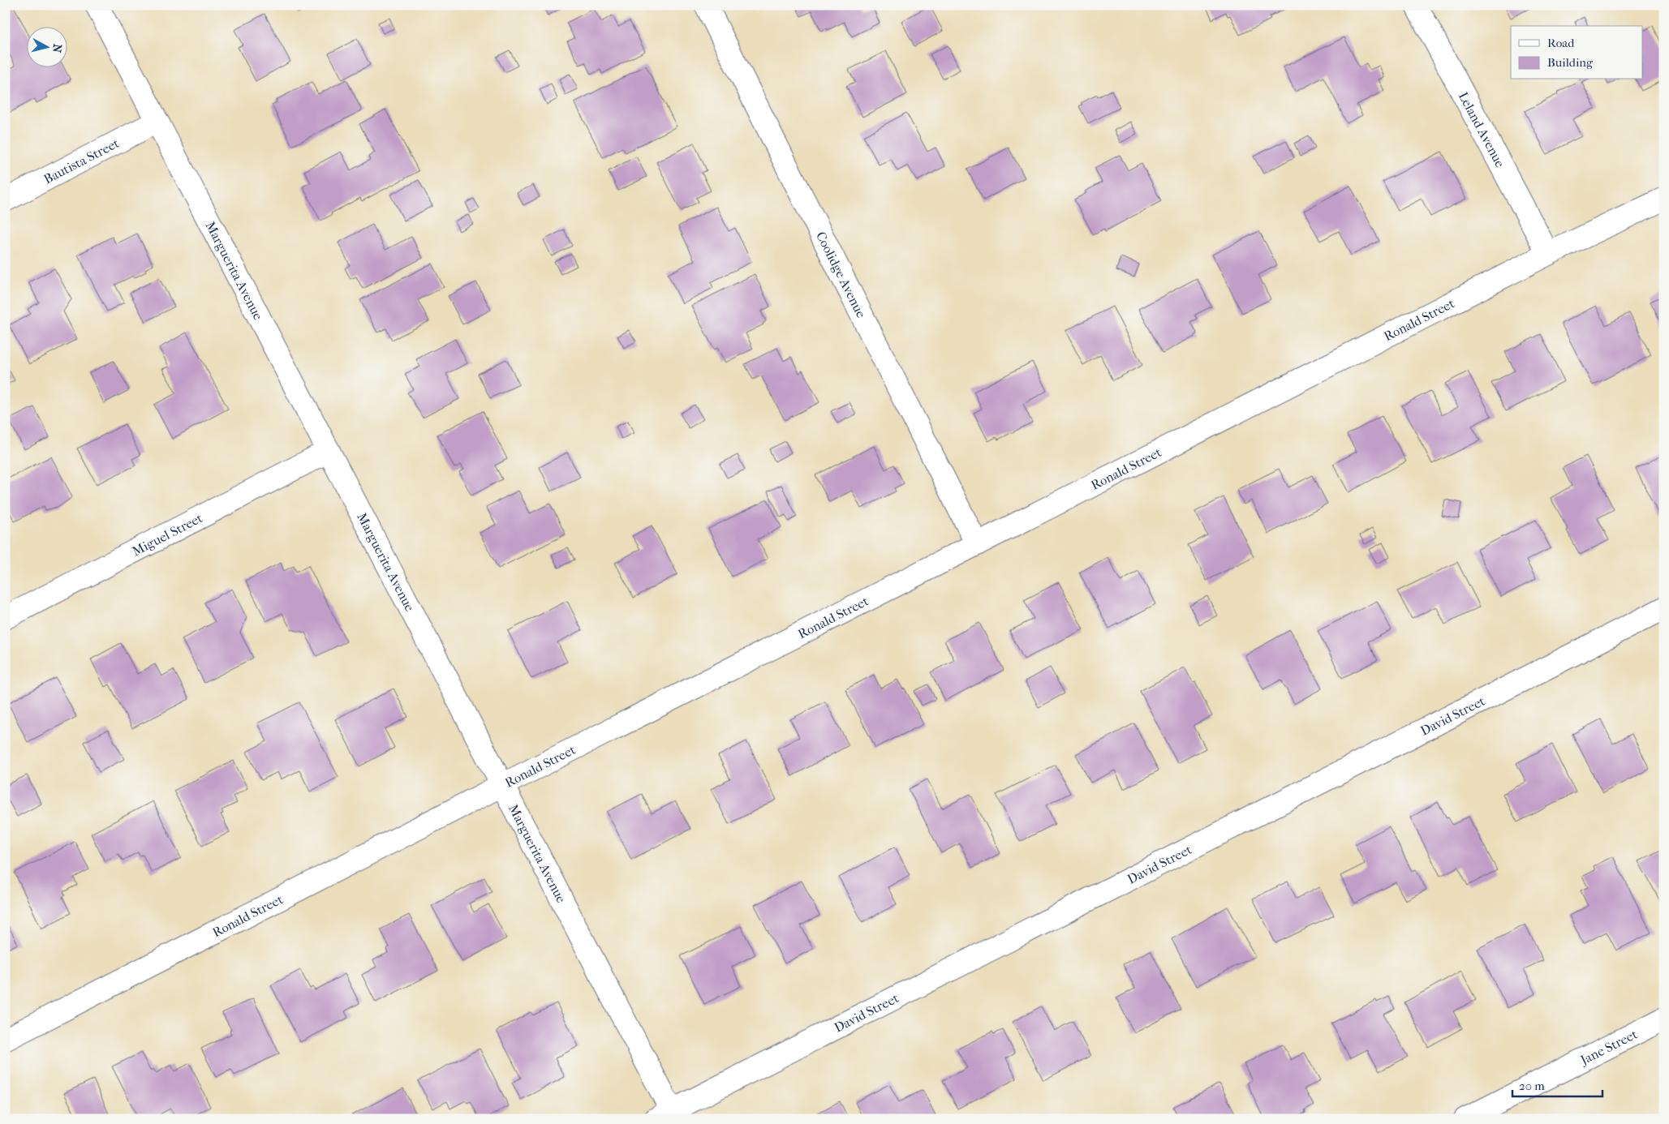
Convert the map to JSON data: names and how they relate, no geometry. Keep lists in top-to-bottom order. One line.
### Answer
{"streets":{"street":["Leland Avenue","Bautista Street","Marguerita Avenue","Coolidge Avenue","Ronald Street","Miguel Street","David Street","Jane Street"]},"crossings":[["Leland Avenue","Ronald Street"],["Bautista Street","Marguerita Avenue"],["Marguerita Avenue","Ronald Street"],["Marguerita Avenue","Miguel Street"],["Marguerita Avenue","David Street"],["Coolidge Avenue","Ronald Street"]],"legend":["Road","Building"],"scale_bar":"20 m","north":"right"}
